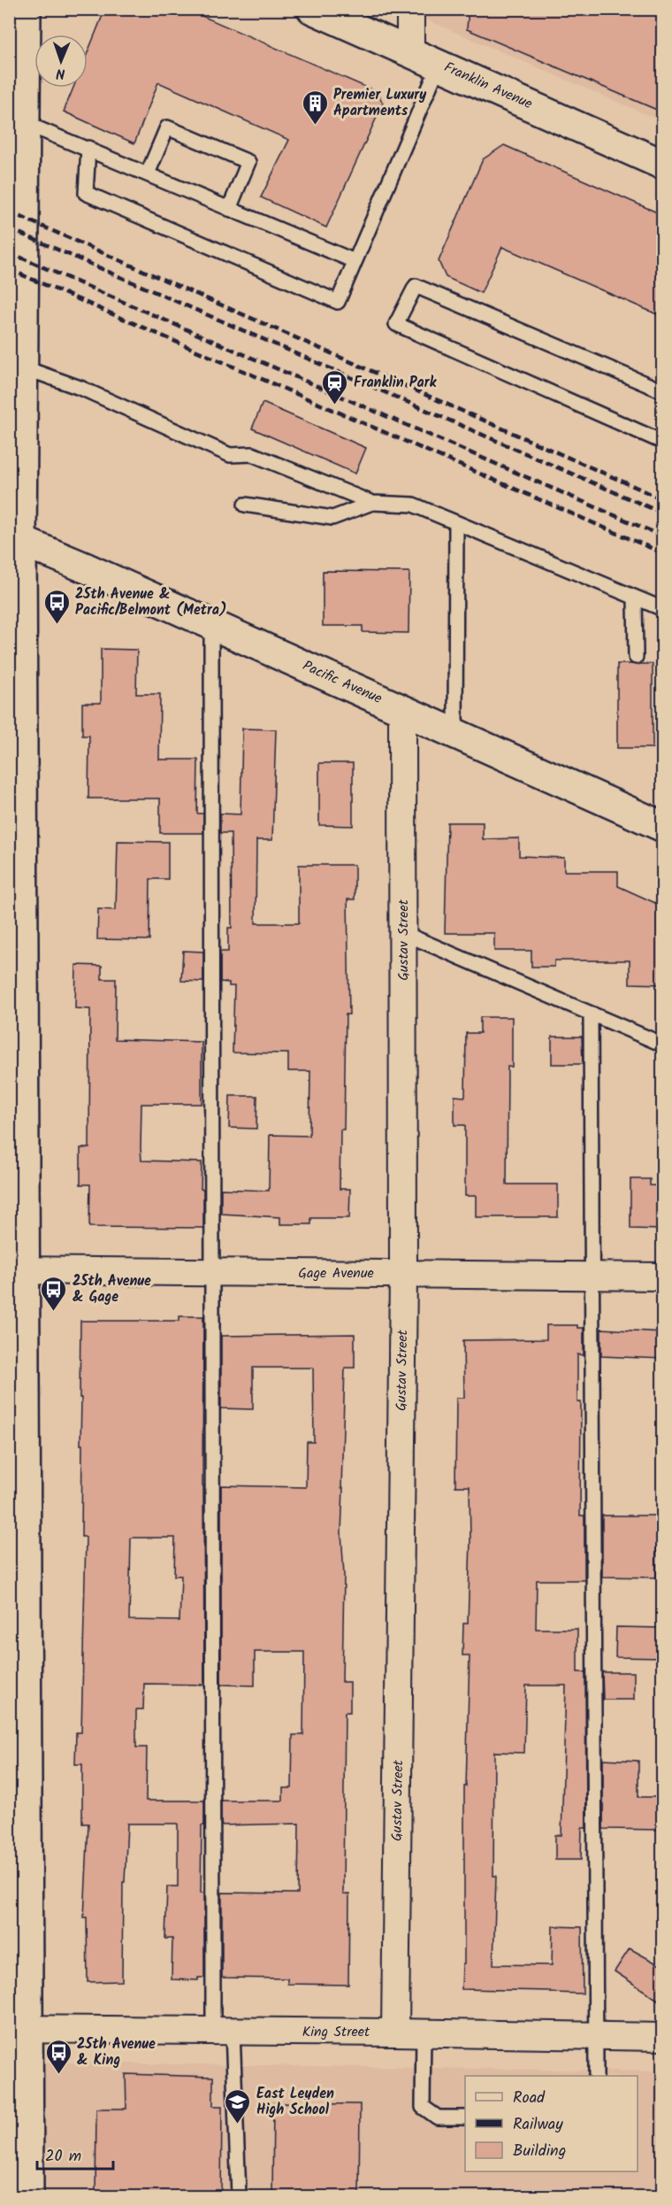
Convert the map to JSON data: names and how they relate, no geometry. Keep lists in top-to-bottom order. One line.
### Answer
{"streets":{"street":["Franklin Avenue","Pacific Avenue","Gustav Street","Gage Avenue","King Street"]},"crossings":[["Pacific Avenue","Gustav Street"],["Gustav Street","Gage Avenue"],["Gustav Street","King Street"]],"places":{"building":["Premier Luxury Apartments"],"station":["Franklin Park"],"bus stop":["25th Avenue & Pacific/Belmont (Metra)","25th Avenue & Gage","25th Avenue & King"],"school or university":["East Leyden High School"]},"legend":["Road","Railway","Building"],"scale_bar":"20 m","north":"bottom"}
